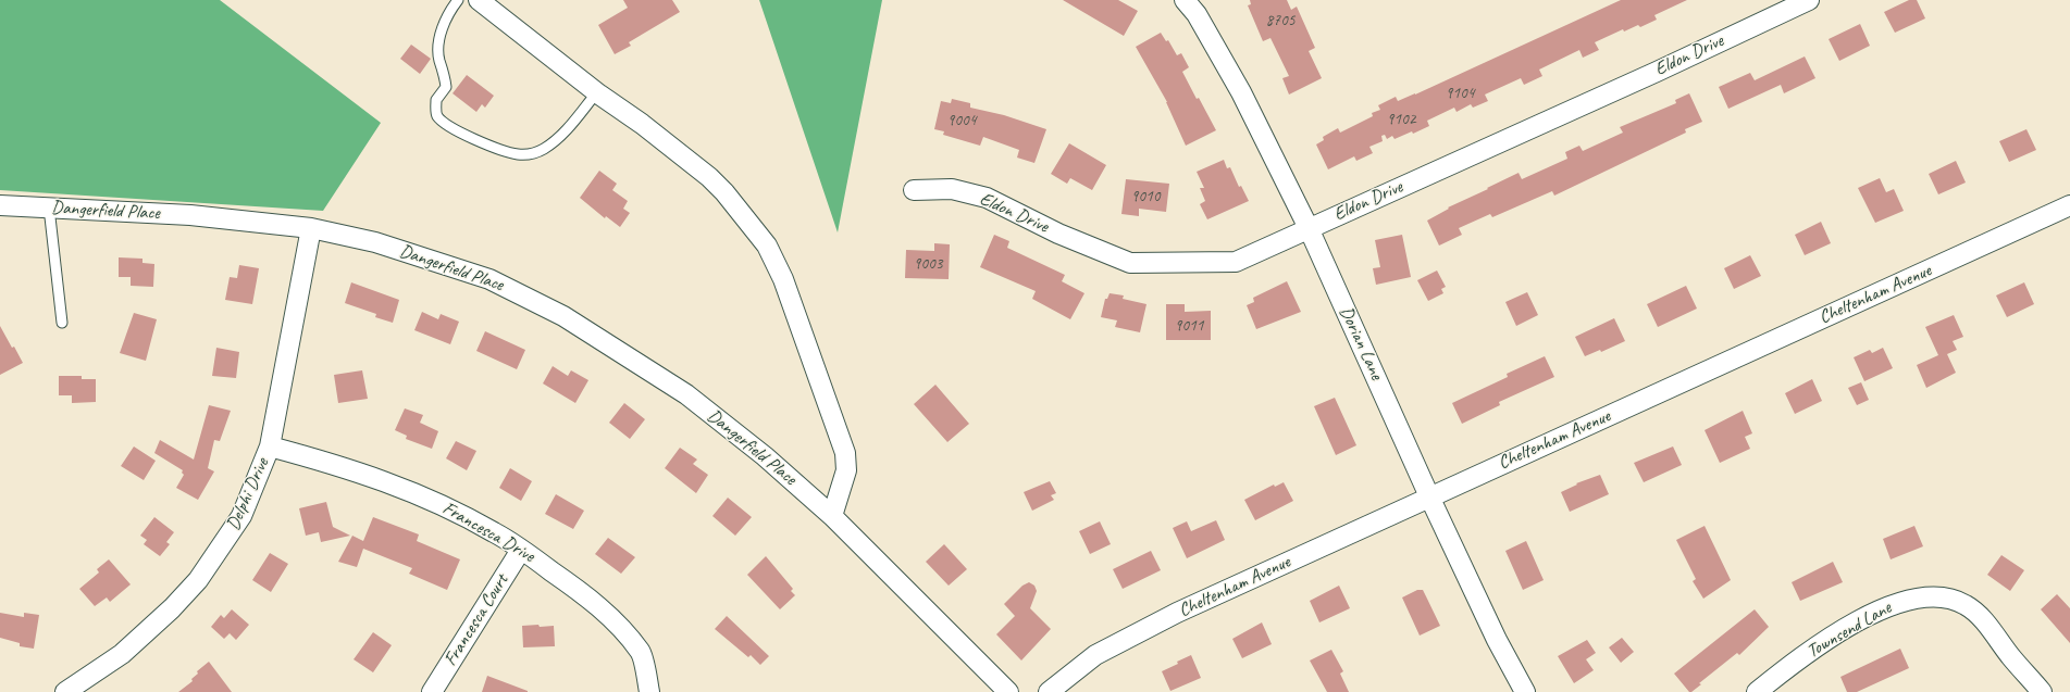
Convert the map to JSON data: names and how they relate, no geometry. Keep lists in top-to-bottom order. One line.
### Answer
{"streets":{"street":["Eldon Drive","Dangerfield Place","Cheltenham Avenue","Dorian Lane","Delphi Drive","Francesca Drive","Francesca Court","Townsend Lane"]},"crossings":[["Eldon Drive","Dorian Lane"],["Dangerfield Place","Delphi Drive"],["Cheltenham Avenue","Dorian Lane"],["Delphi Drive","Francesca Drive"],["Francesca Drive","Francesca Court"]],"house_numbers":["8705","9104","9102","9004","9010","9003","9011"]}
